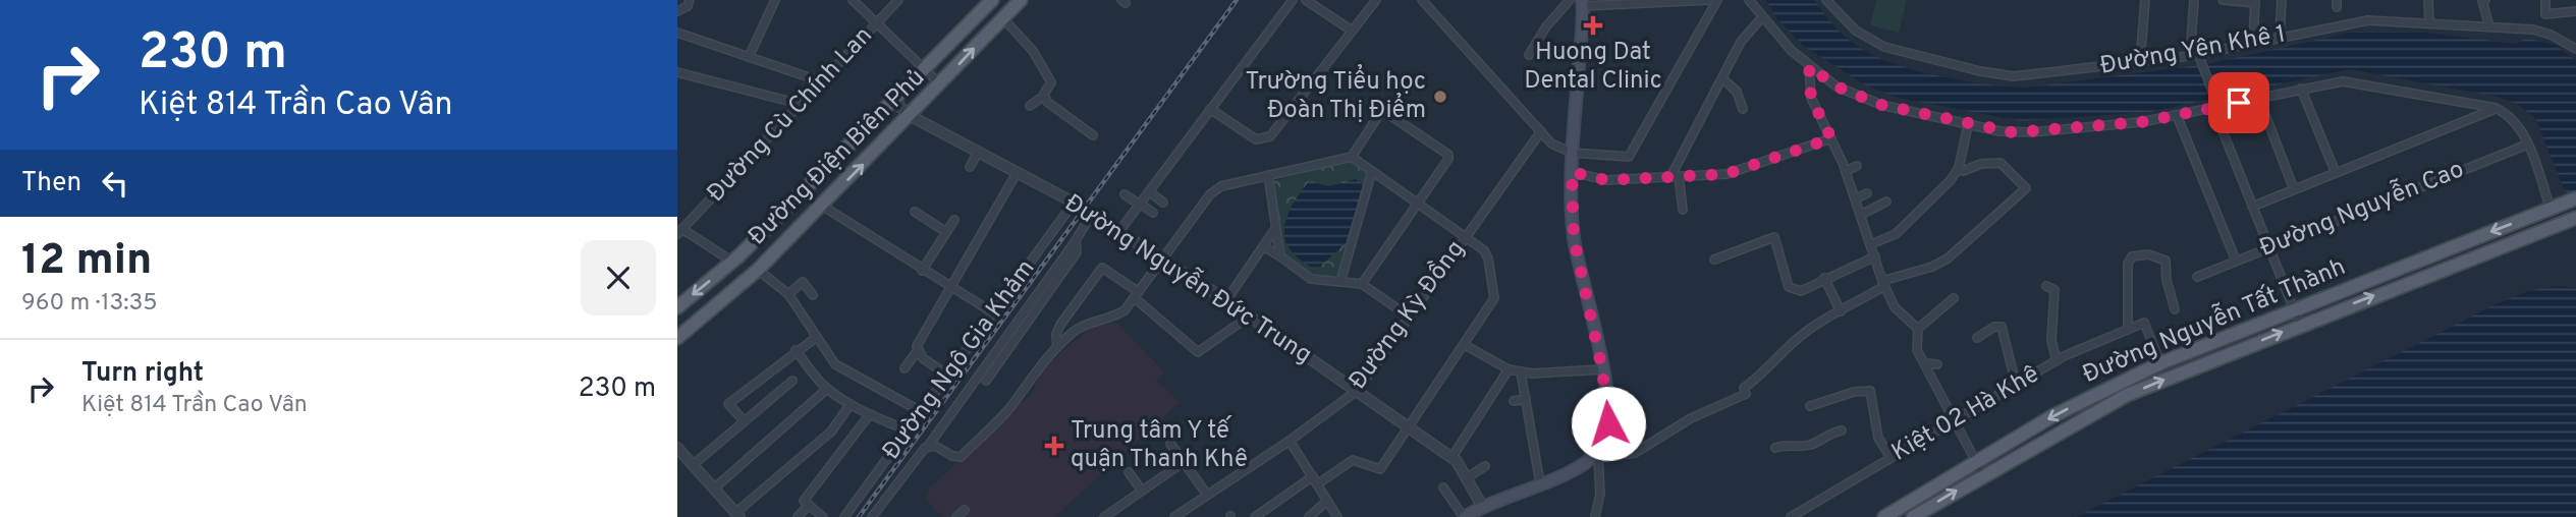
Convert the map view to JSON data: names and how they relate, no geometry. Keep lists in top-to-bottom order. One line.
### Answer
{"streets":{"main road":["Đường Điện Biên Phủ","Đường Nguyễn Tất Thành"],"street":["Đường Yên Khê 1","Đường Cù Chính Lan","Đường Nguyễn Cao","Đường Nguyễn Đức Trung","Đường Kỳ Đồng","Đường Ngô Gia Khảm","Kiệt 02 Hà Khê"]},"crossings":[["Đường Cù Chính Lan","Đường Điện Biên Phủ"],["Đường Điện Biên Phủ","Đường Nguyễn Đức Trung"],["Đường Nguyễn Đức Trung","Đường Kỳ Đồng"],["Đường Nguyễn Đức Trung","Đường Ngô Gia Khảm"]],"places":{"health":["Huong Dat Dental Clinic","Trung tâm Y tế quận Thanh Khê"],"other":["Trường Tiểu học Đoàn Thị Điểm"]},"page":{"turn":["230 m","Kiệt 814 Trần Cao Vân"],"then":"Then","heading":["12 min","960 m · 13:35"],"list":[{"name":"Turn right","note":"Kiệt 814 Trần Cao Vân","value":"230 m"}]}}
